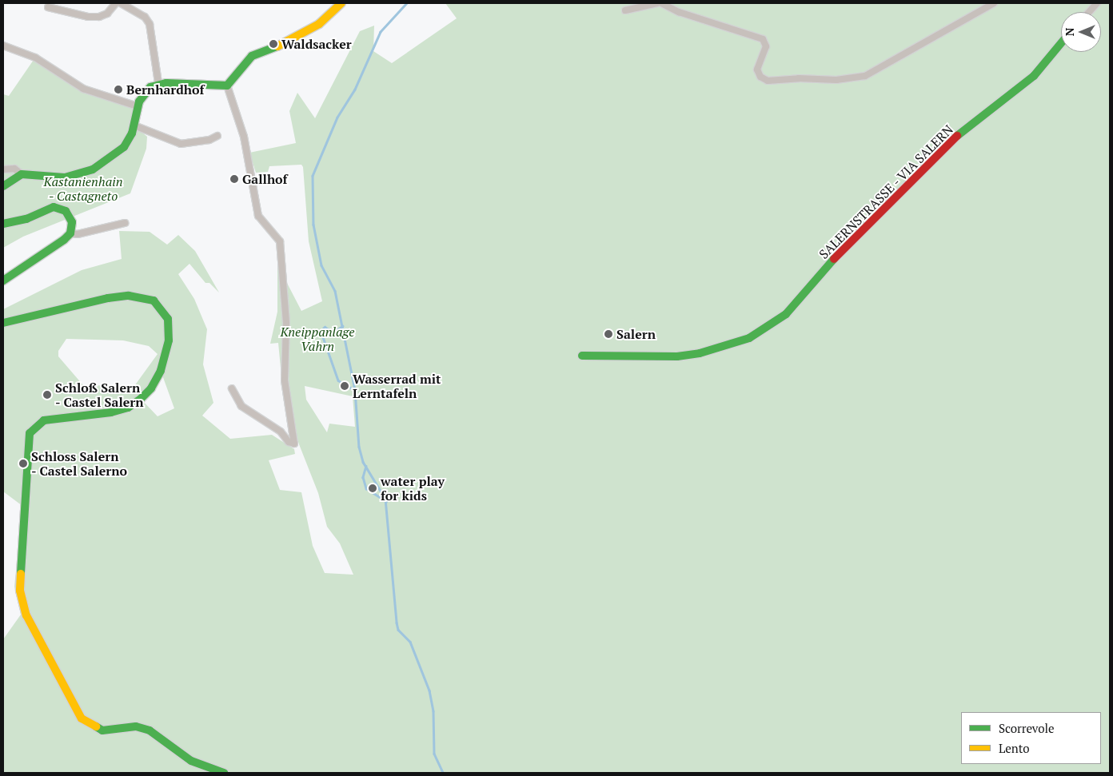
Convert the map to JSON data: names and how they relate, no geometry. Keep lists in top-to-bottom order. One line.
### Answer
{"streets":{"street":["SALERNSTRASSE - VIA SALERN"]},"parks":["Kastanienhain - Castagneto","Kneippanlage Vahrn"],"places":["Waldsacker","Bernhardhof","Gallhof","Salern","Wasserrad mit Lerntafeln","Schloß Salern - Castel Salern","Schloss Salern - Castel Salerno","water play for kids"],"legend":["Scorrevole","Lento"],"north":"left"}
